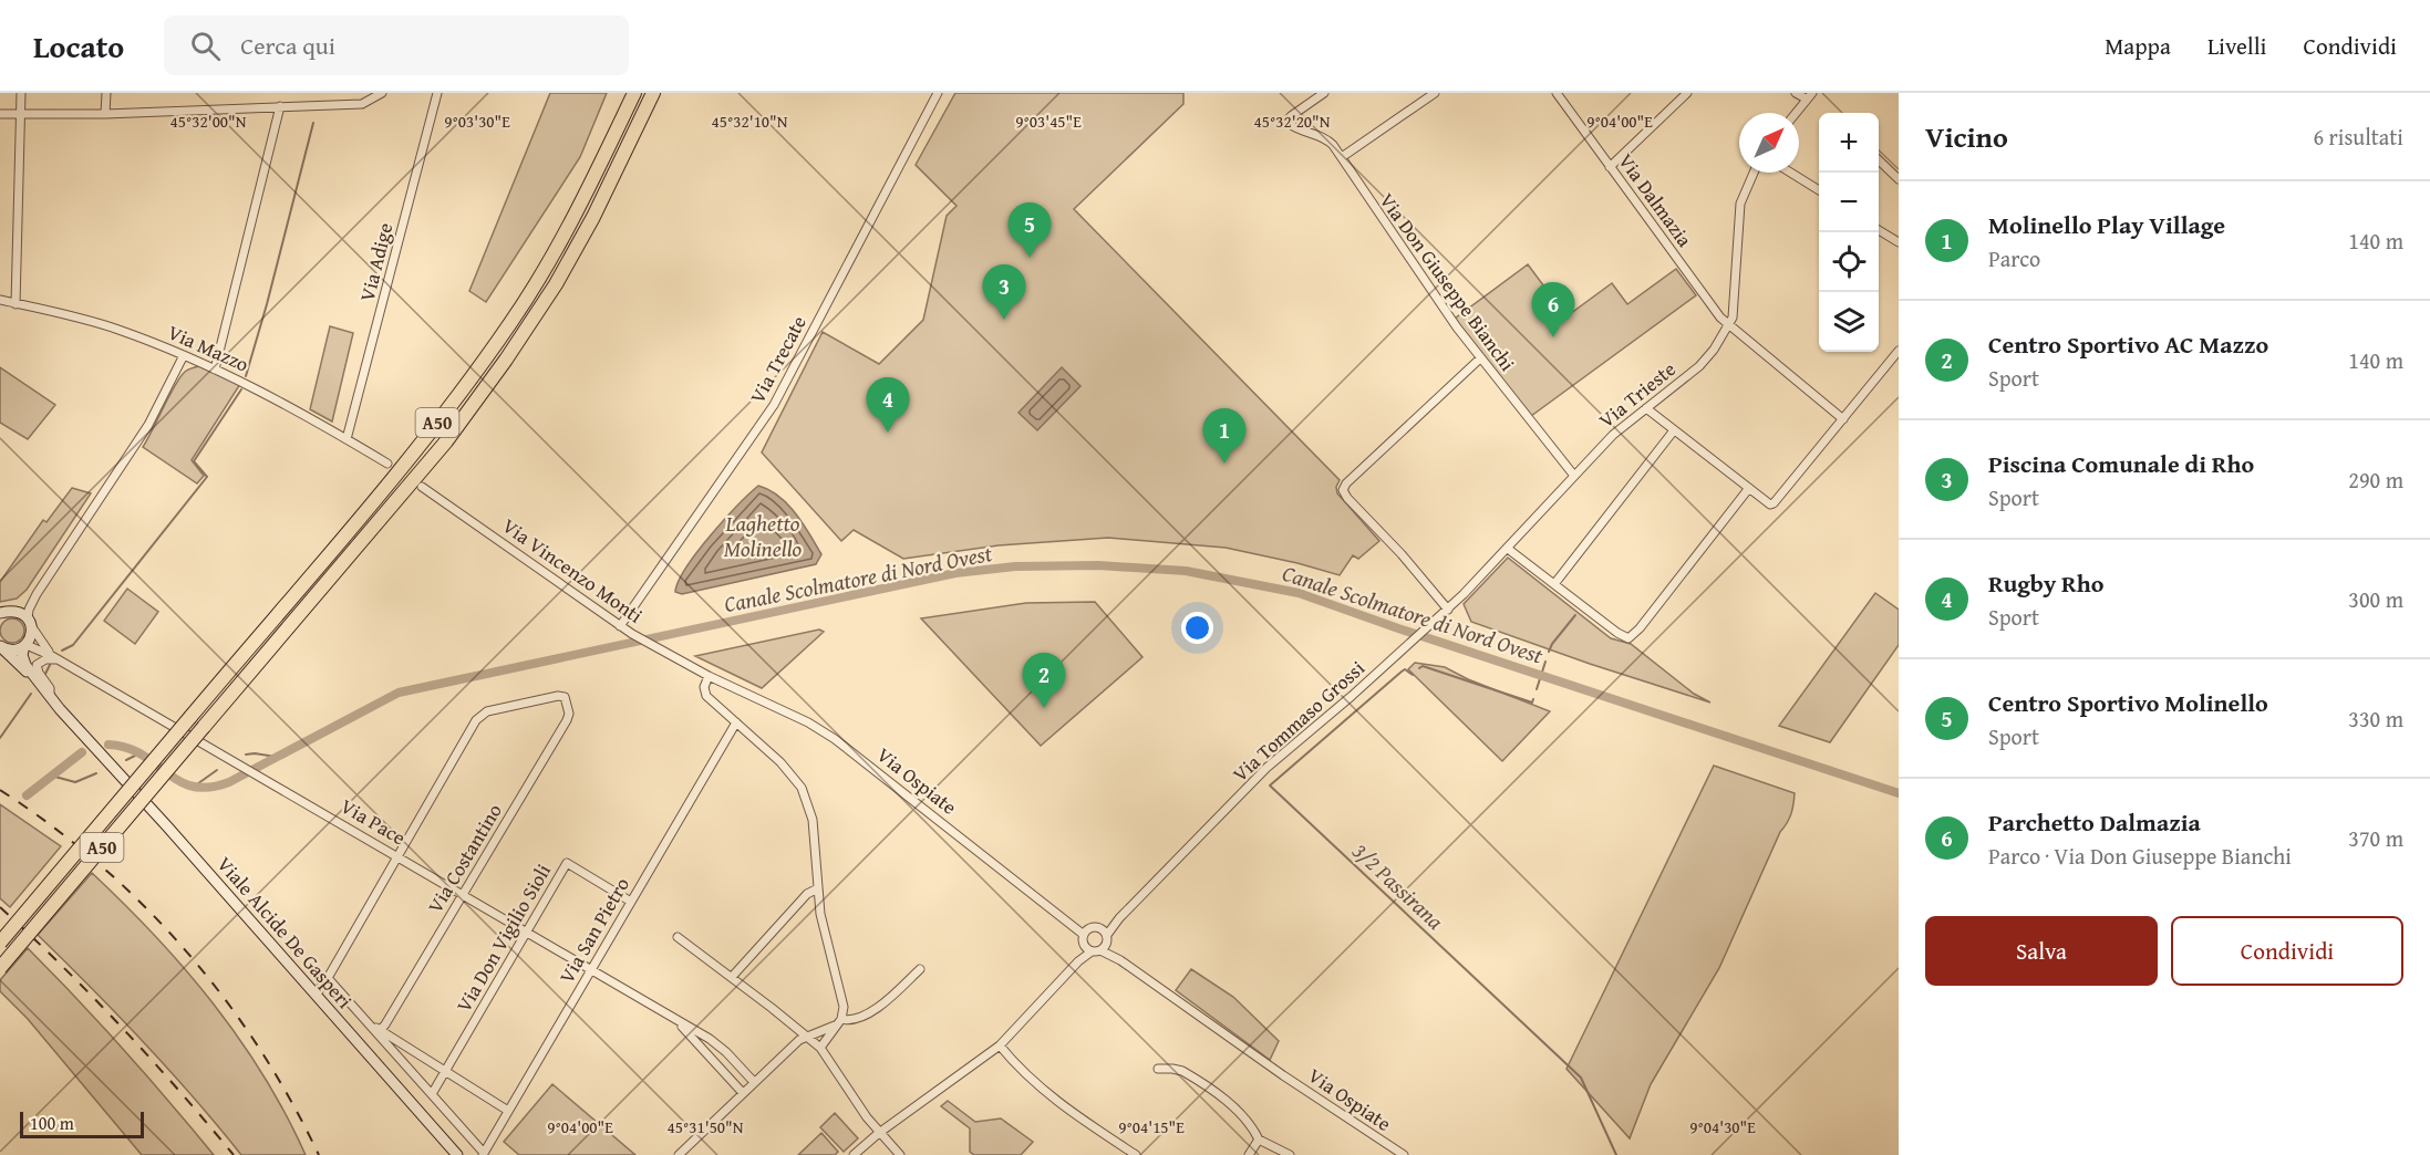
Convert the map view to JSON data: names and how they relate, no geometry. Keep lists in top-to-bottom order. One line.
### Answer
{"streets":{"highway":["A50"],"street":["Via Dalmazia","Via Adige","Via Don Giuseppe Bianchi","Via Mazzo","Via Trecate","Via Trieste","Via Vincenzo Monti","Via Tommaso Grossi","Via Ospiate","Via Pace","Via Costantino","Via San Pietro","Viale Alcide De Gasperi","Via Don Vigilio Sioli"]},"crossings":[["Via Dalmazia","Via Trieste"],["Via Adige","Via Mazzo"],["Via Don Giuseppe Bianchi","Via Trieste"],["Via Trecate","Via Vincenzo Monti"],["Via Trieste","Via Tommaso Grossi"],["Via Vincenzo Monti","Via Ospiate"],["Via Pace","Via Costantino"],["Via Pace","Via San Pietro"],["Via Pace","Viale Alcide De Gasperi"],["Via Pace","Via Don Vigilio Sioli"],["Via San Pietro","Via Don Vigilio Sioli"]],"water":["Laghetto Molinello","Canale Scolmatore di Nord Ovest","3/2 Passirana"],"scale_bar":"100 m","north":"top right","page":{"header":"Locato","search":"Cerca qui","nav":["Mappa","Livelli","Condividi"],"heading":["Vicino","6 risultati"],"map_buttons":["+","−"],"list":[{"mark":"1","name":"Molinello Play Village","note":"Parco","value":"140 m"},{"mark":"2","name":"Centro Sportivo AC Mazzo","note":"Sport","value":"140 m"},{"mark":"3","name":"Piscina Comunale di Rho","note":"Sport","value":"290 m"},{"mark":"4","name":"Rugby Rho","note":"Sport","value":"300 m"},{"mark":"5","name":"Centro Sportivo Molinello","note":"Sport","value":"330 m"},{"mark":"6","name":"Parchetto Dalmazia","note":"Parco · Via Don Giuseppe Bianchi","value":"370 m"}],"pins":["5","3","6","4","1","2"],"buttons":["Salva","Condividi"],"scale":"100 m"},"coordinates":["45°32'00\"N","9°03'30\"E","45°32'10\"N","9°03'45\"E","45°32'20\"N","9°04'00\"E","45°31'50\"N","9°04'30\"E","9°04'15\"E"]}
